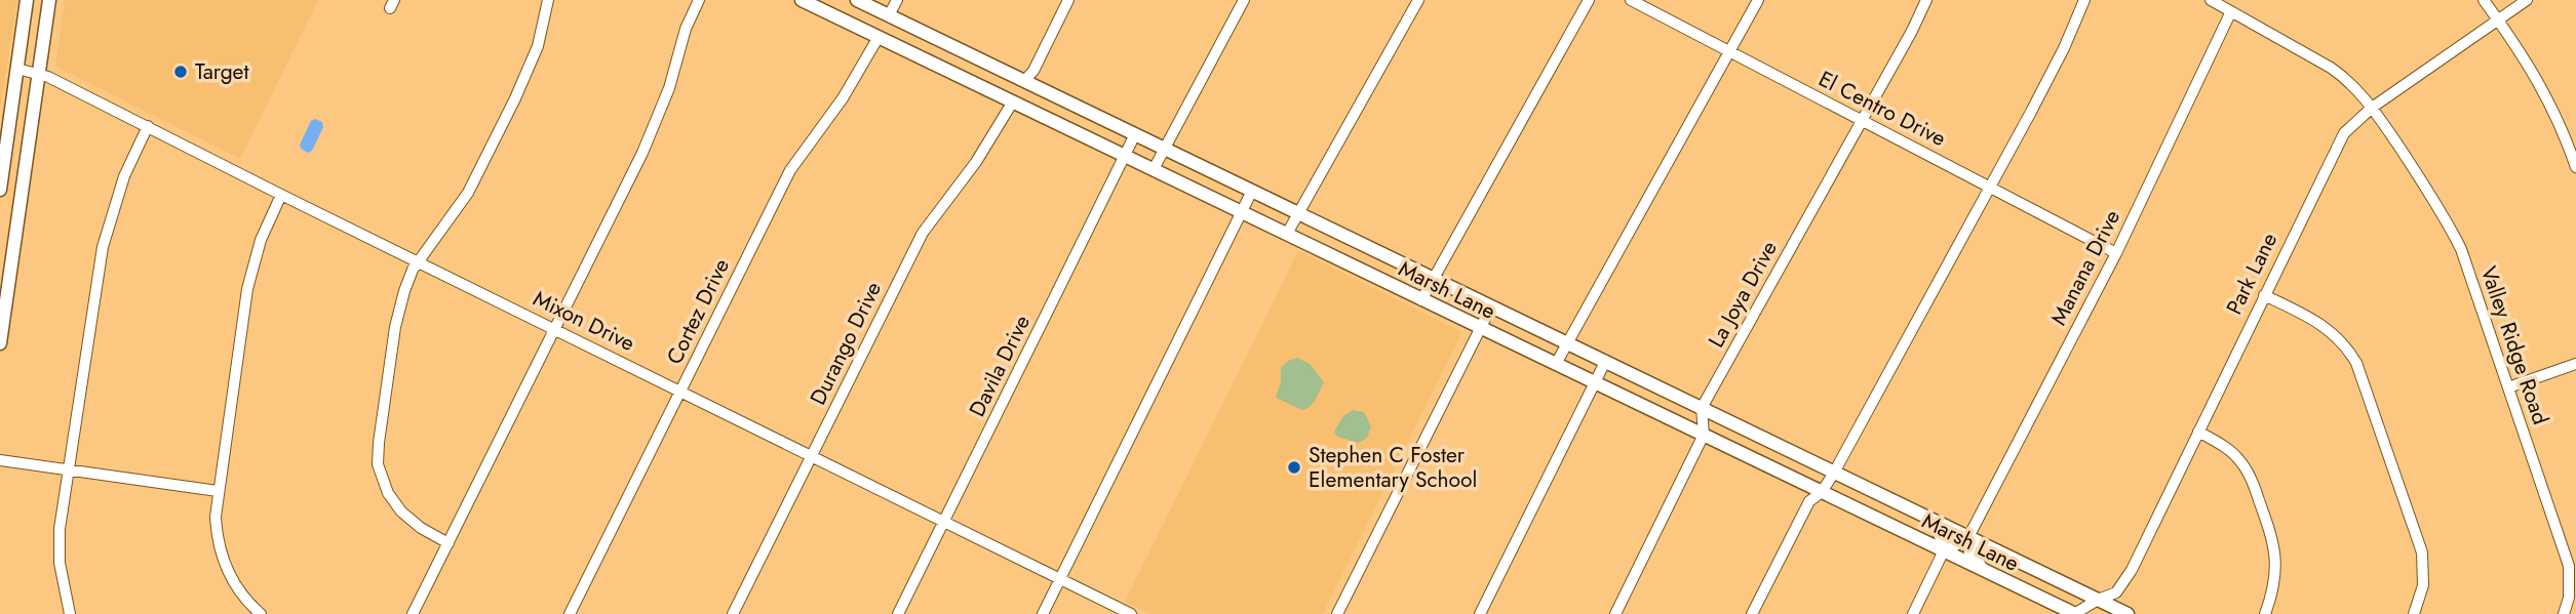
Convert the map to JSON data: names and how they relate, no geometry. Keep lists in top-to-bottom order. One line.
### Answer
{"streets":{"main road":["Marsh Lane"],"street":["El Centro Drive","Manana Drive","Park Lane","La Joya Drive","Cortez Drive","Mixon Drive","Durango Drive","Valley Ridge Road","Davila Drive"]},"crossings":[["El Centro Drive","Manana Drive"],["El Centro Drive","La Joya Drive"],["Manana Drive","Marsh Lane"],["Manana Drive","Valley Ridge Road"],["Park Lane","Valley Ridge Road"],["Marsh Lane","La Joya Drive"],["Marsh Lane","Cortez Drive"],["Marsh Lane","Durango Drive"],["Marsh Lane","Davila Drive"],["Cortez Drive","Mixon Drive"],["Mixon Drive","Durango Drive"],["Mixon Drive","Davila Drive"]],"places":["Target","Stephen C Foster Elementary School"]}
